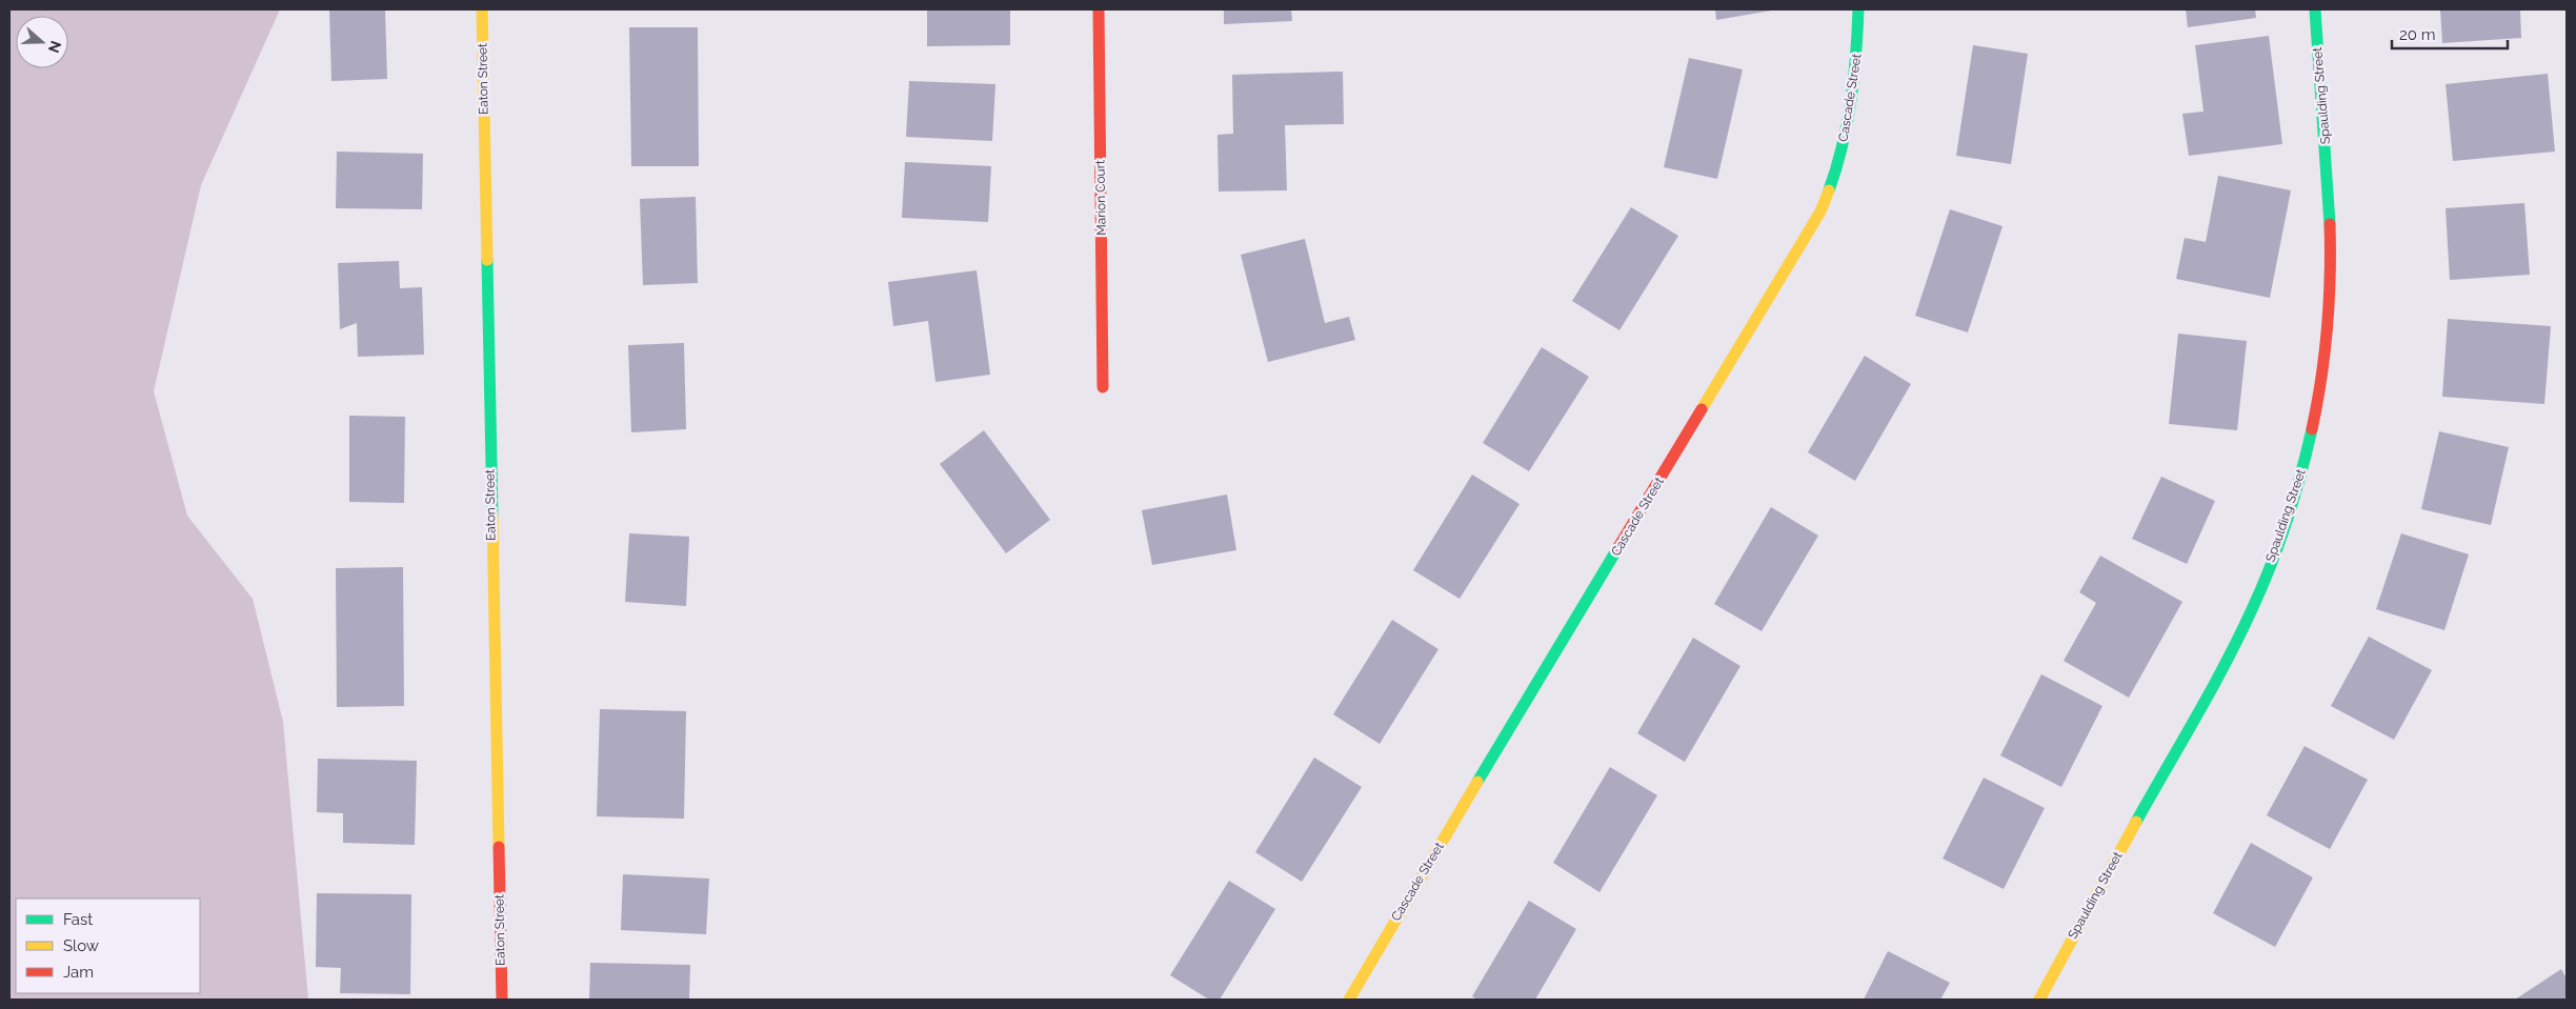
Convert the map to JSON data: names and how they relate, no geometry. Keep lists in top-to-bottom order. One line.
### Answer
{"streets":{"street":["Eaton Street","Spaulding Street","Cascade Street","Marion Court"]},"legend":["Fast","Slow","Jam"],"scale_bar":"20 m","north":"right"}
